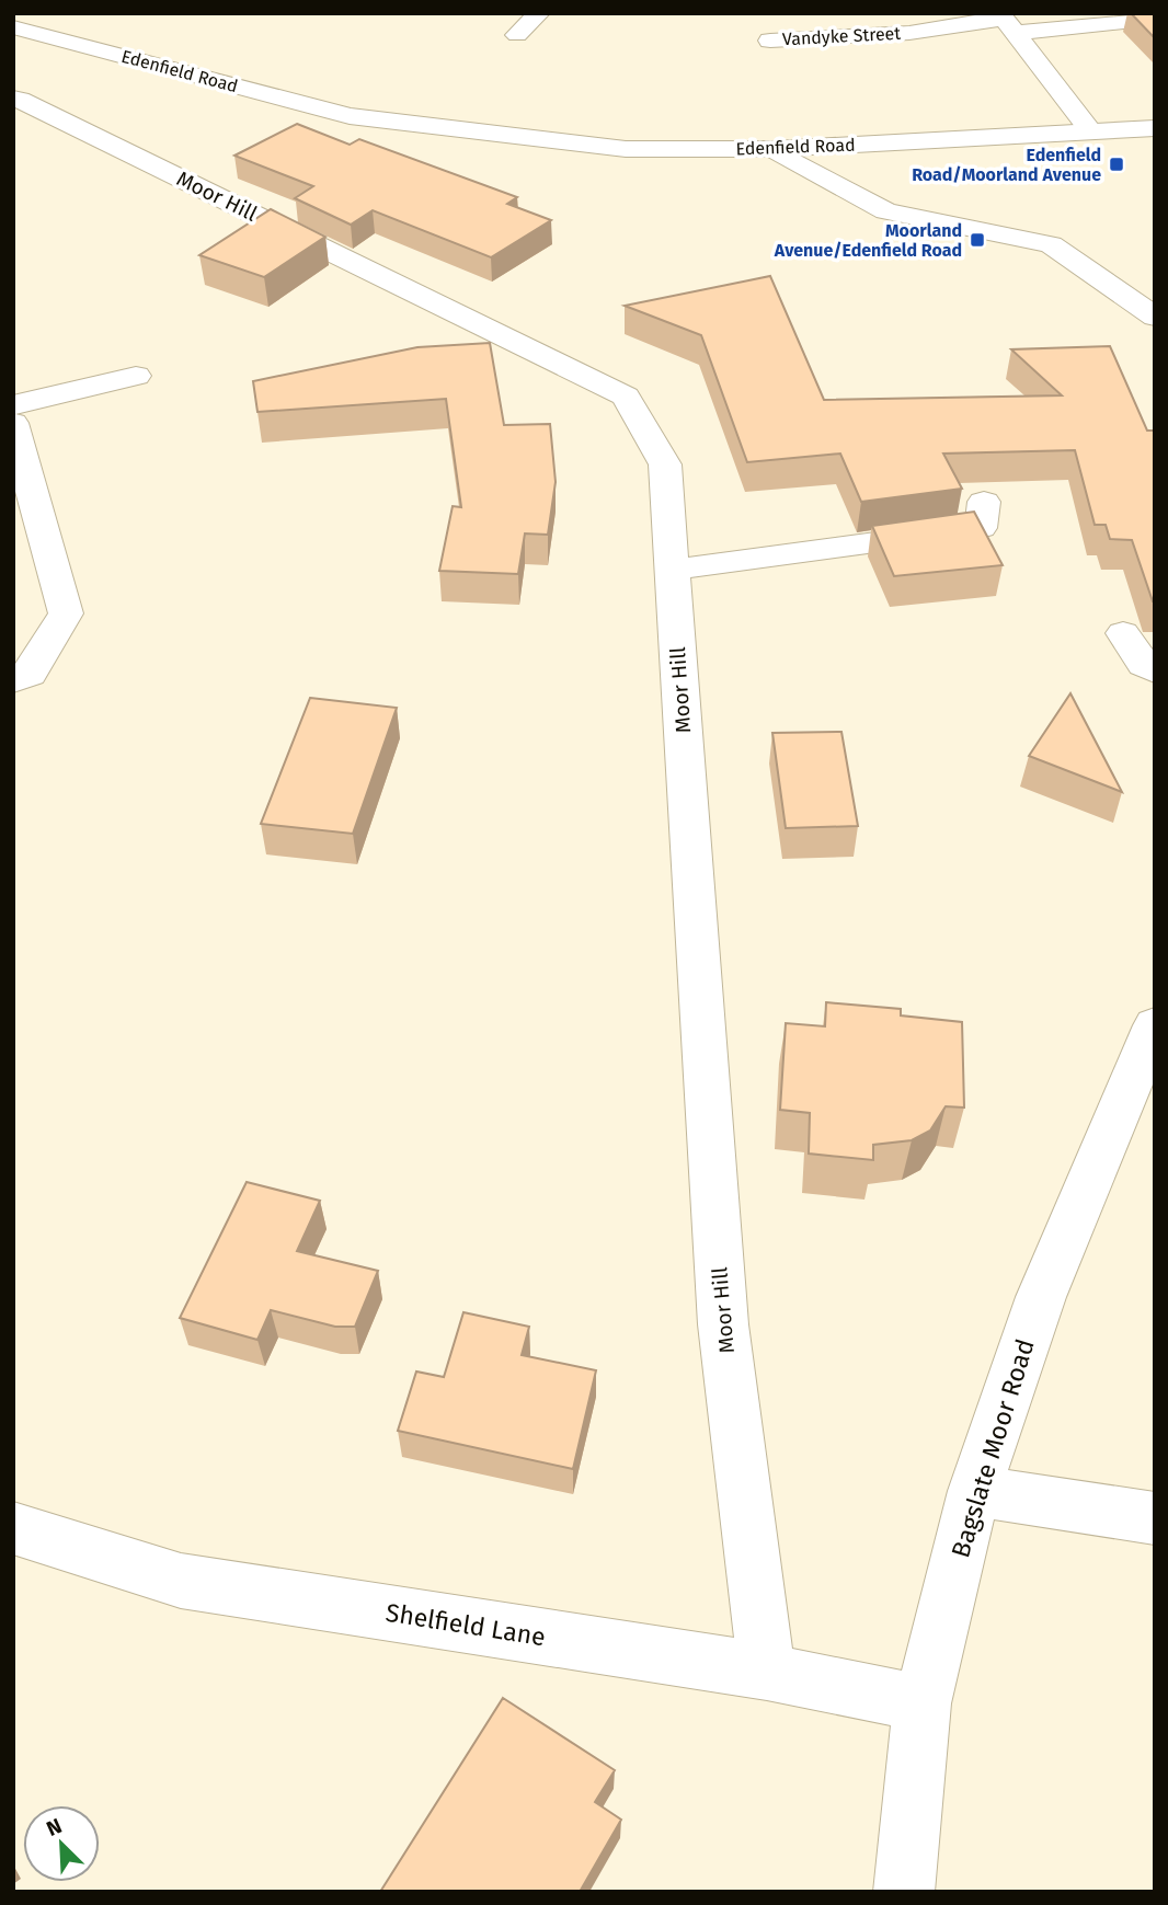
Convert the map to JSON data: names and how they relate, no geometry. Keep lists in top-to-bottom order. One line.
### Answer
{"streets":{"street":["Vandyke Street","Edenfield Road","Moor Hill","Bagslate Moor Road","Shelfield Lane"]},"crossings":[["Moor Hill","Shelfield Lane"],["Bagslate Moor Road","Shelfield Lane"]],"places":{"transit":["Edenfield Road/Moorland Avenue","Moorland Avenue/Edenfield Road"]},"north":"top left"}
